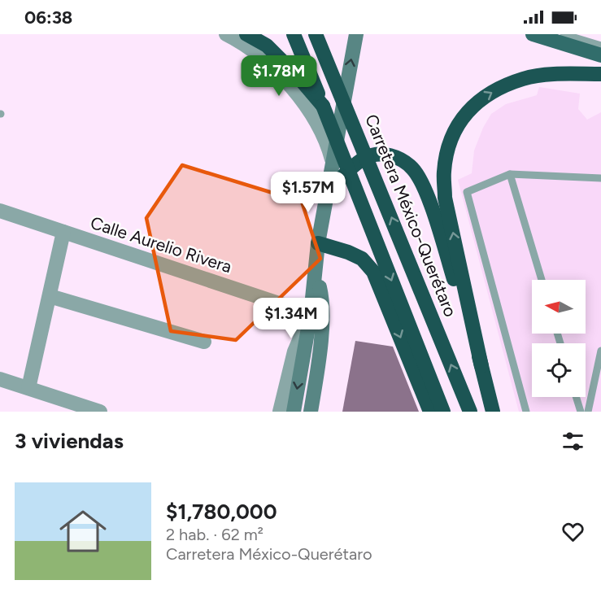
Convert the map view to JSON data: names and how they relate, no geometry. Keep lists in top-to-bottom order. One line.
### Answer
{"streets":{"highway":["Carretera México-Querétaro"],"street":["Calle Aurelio Rivera"]},"north":"left","page":{"status":"06:38","price":["$1.78M","$1.57M","$1.34M"],"heading":"3 viviendas","list":[{"name":"$1,780,000","note":"2 hab. · 62 m² · Carretera México-Querétaro"}]}}
